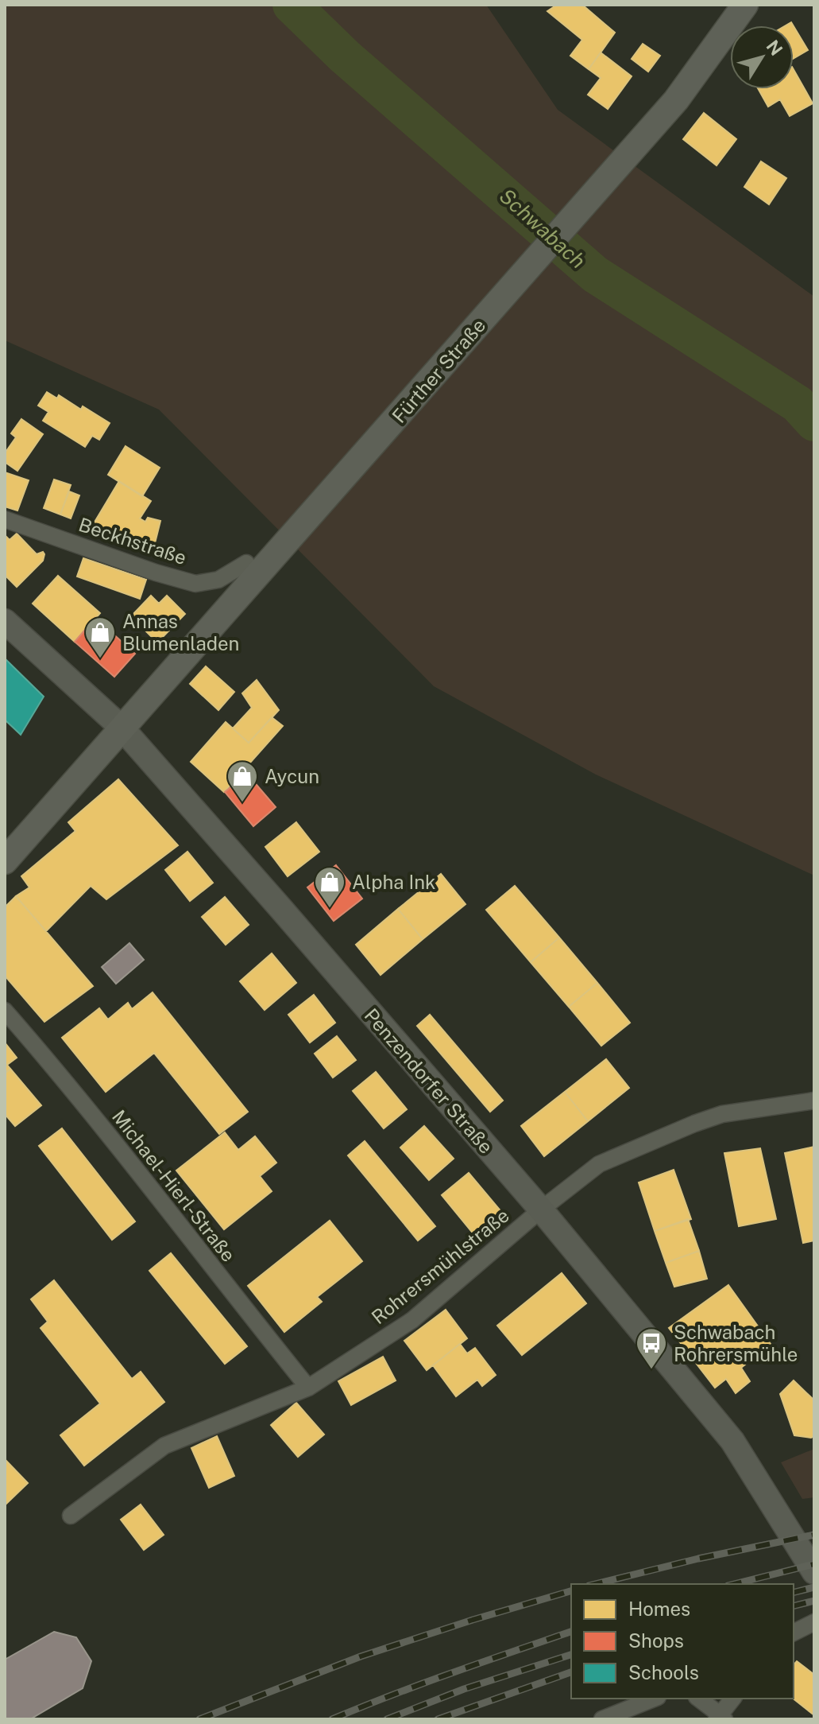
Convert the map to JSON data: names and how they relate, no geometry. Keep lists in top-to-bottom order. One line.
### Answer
{"streets":{"main road":["Fürther Straße","Penzendorfer Straße"],"street":["Beckhstraße","Michael-Hierl-Straße","Rohrersmühlstraße"]},"crossings":[["Fürther Straße","Penzendorfer Straße"],["Penzendorfer Straße","Rohrersmühlstraße"],["Michael-Hierl-Straße","Rohrersmühlstraße"]],"water":["Schwabach"],"places":{"shop":["Annas Blumenladen","Aycun","Alpha Ink"],"bus stop":["Schwabach Rohrersmühle"]},"legend":["Homes","Shops","Schools"],"north":"top right"}
